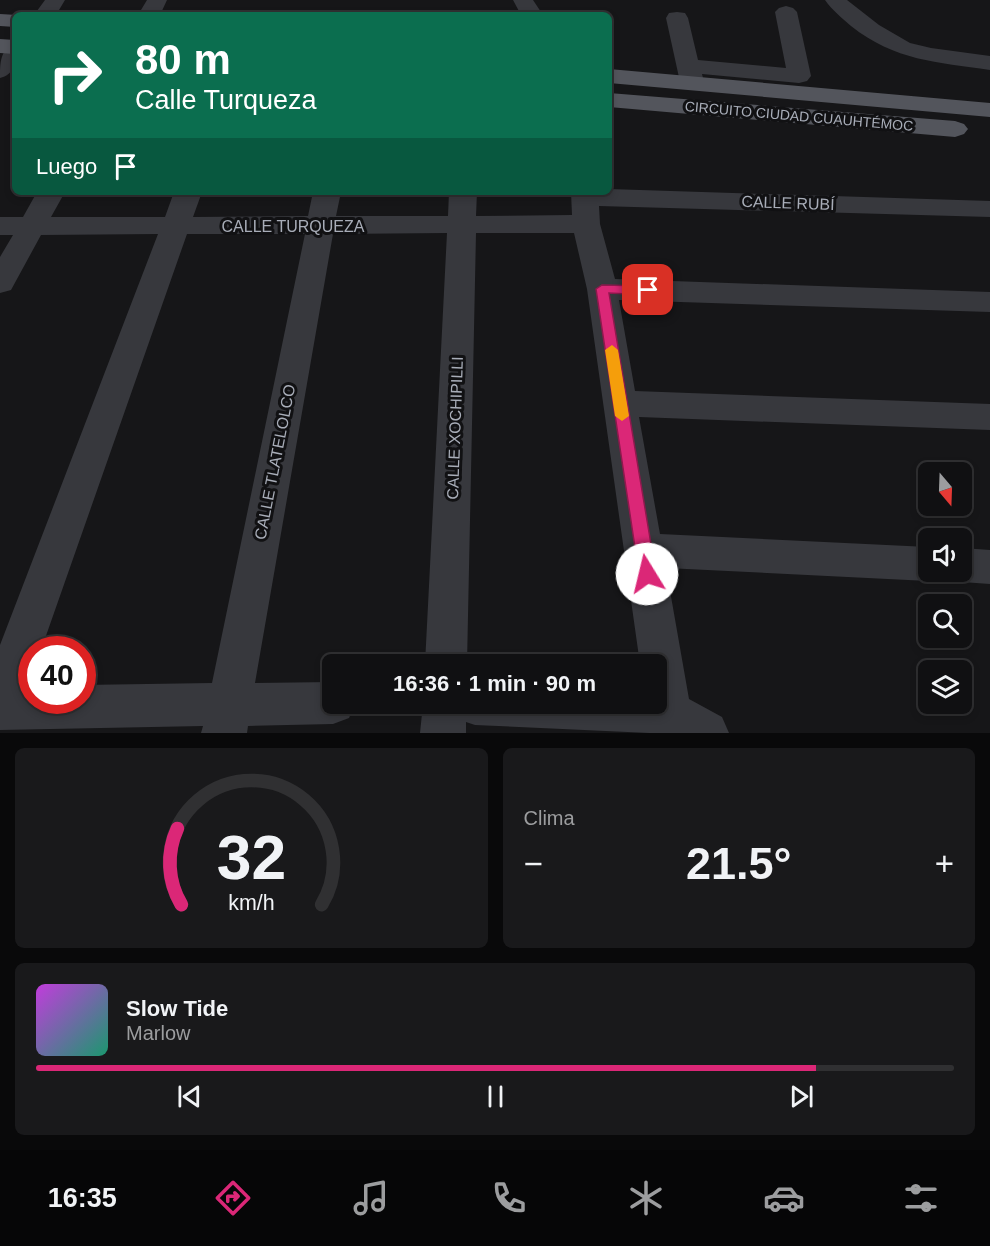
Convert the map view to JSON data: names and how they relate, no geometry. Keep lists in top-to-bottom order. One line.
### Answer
{"streets":{"main road":["CIRCUITO CIUDAD CUAUHTÉMOC"],"street":["CALLE RUBÍ","CALLE TURQUEZA","CALLE XOCHIPILLI","CALLE TLATELOLCO"]},"crossings":[["CALLE RUBÍ","CALLE TURQUEZA"],["CALLE TURQUEZA","CALLE XOCHIPILLI"],["CALLE TURQUEZA","CALLE TLATELOLCO"]],"north":"bottom","page":{"turn":["80 m","Calle Turqueza"],"then":"Luego","limit":"40","trip":"16:36 · 1 min · 90 m","tile":"Clima","heat":["−","21.5°","+"],"song":["Slow Tide","Marlow"],"tabs":"16:35","gauge":["32","km/h"]}}
